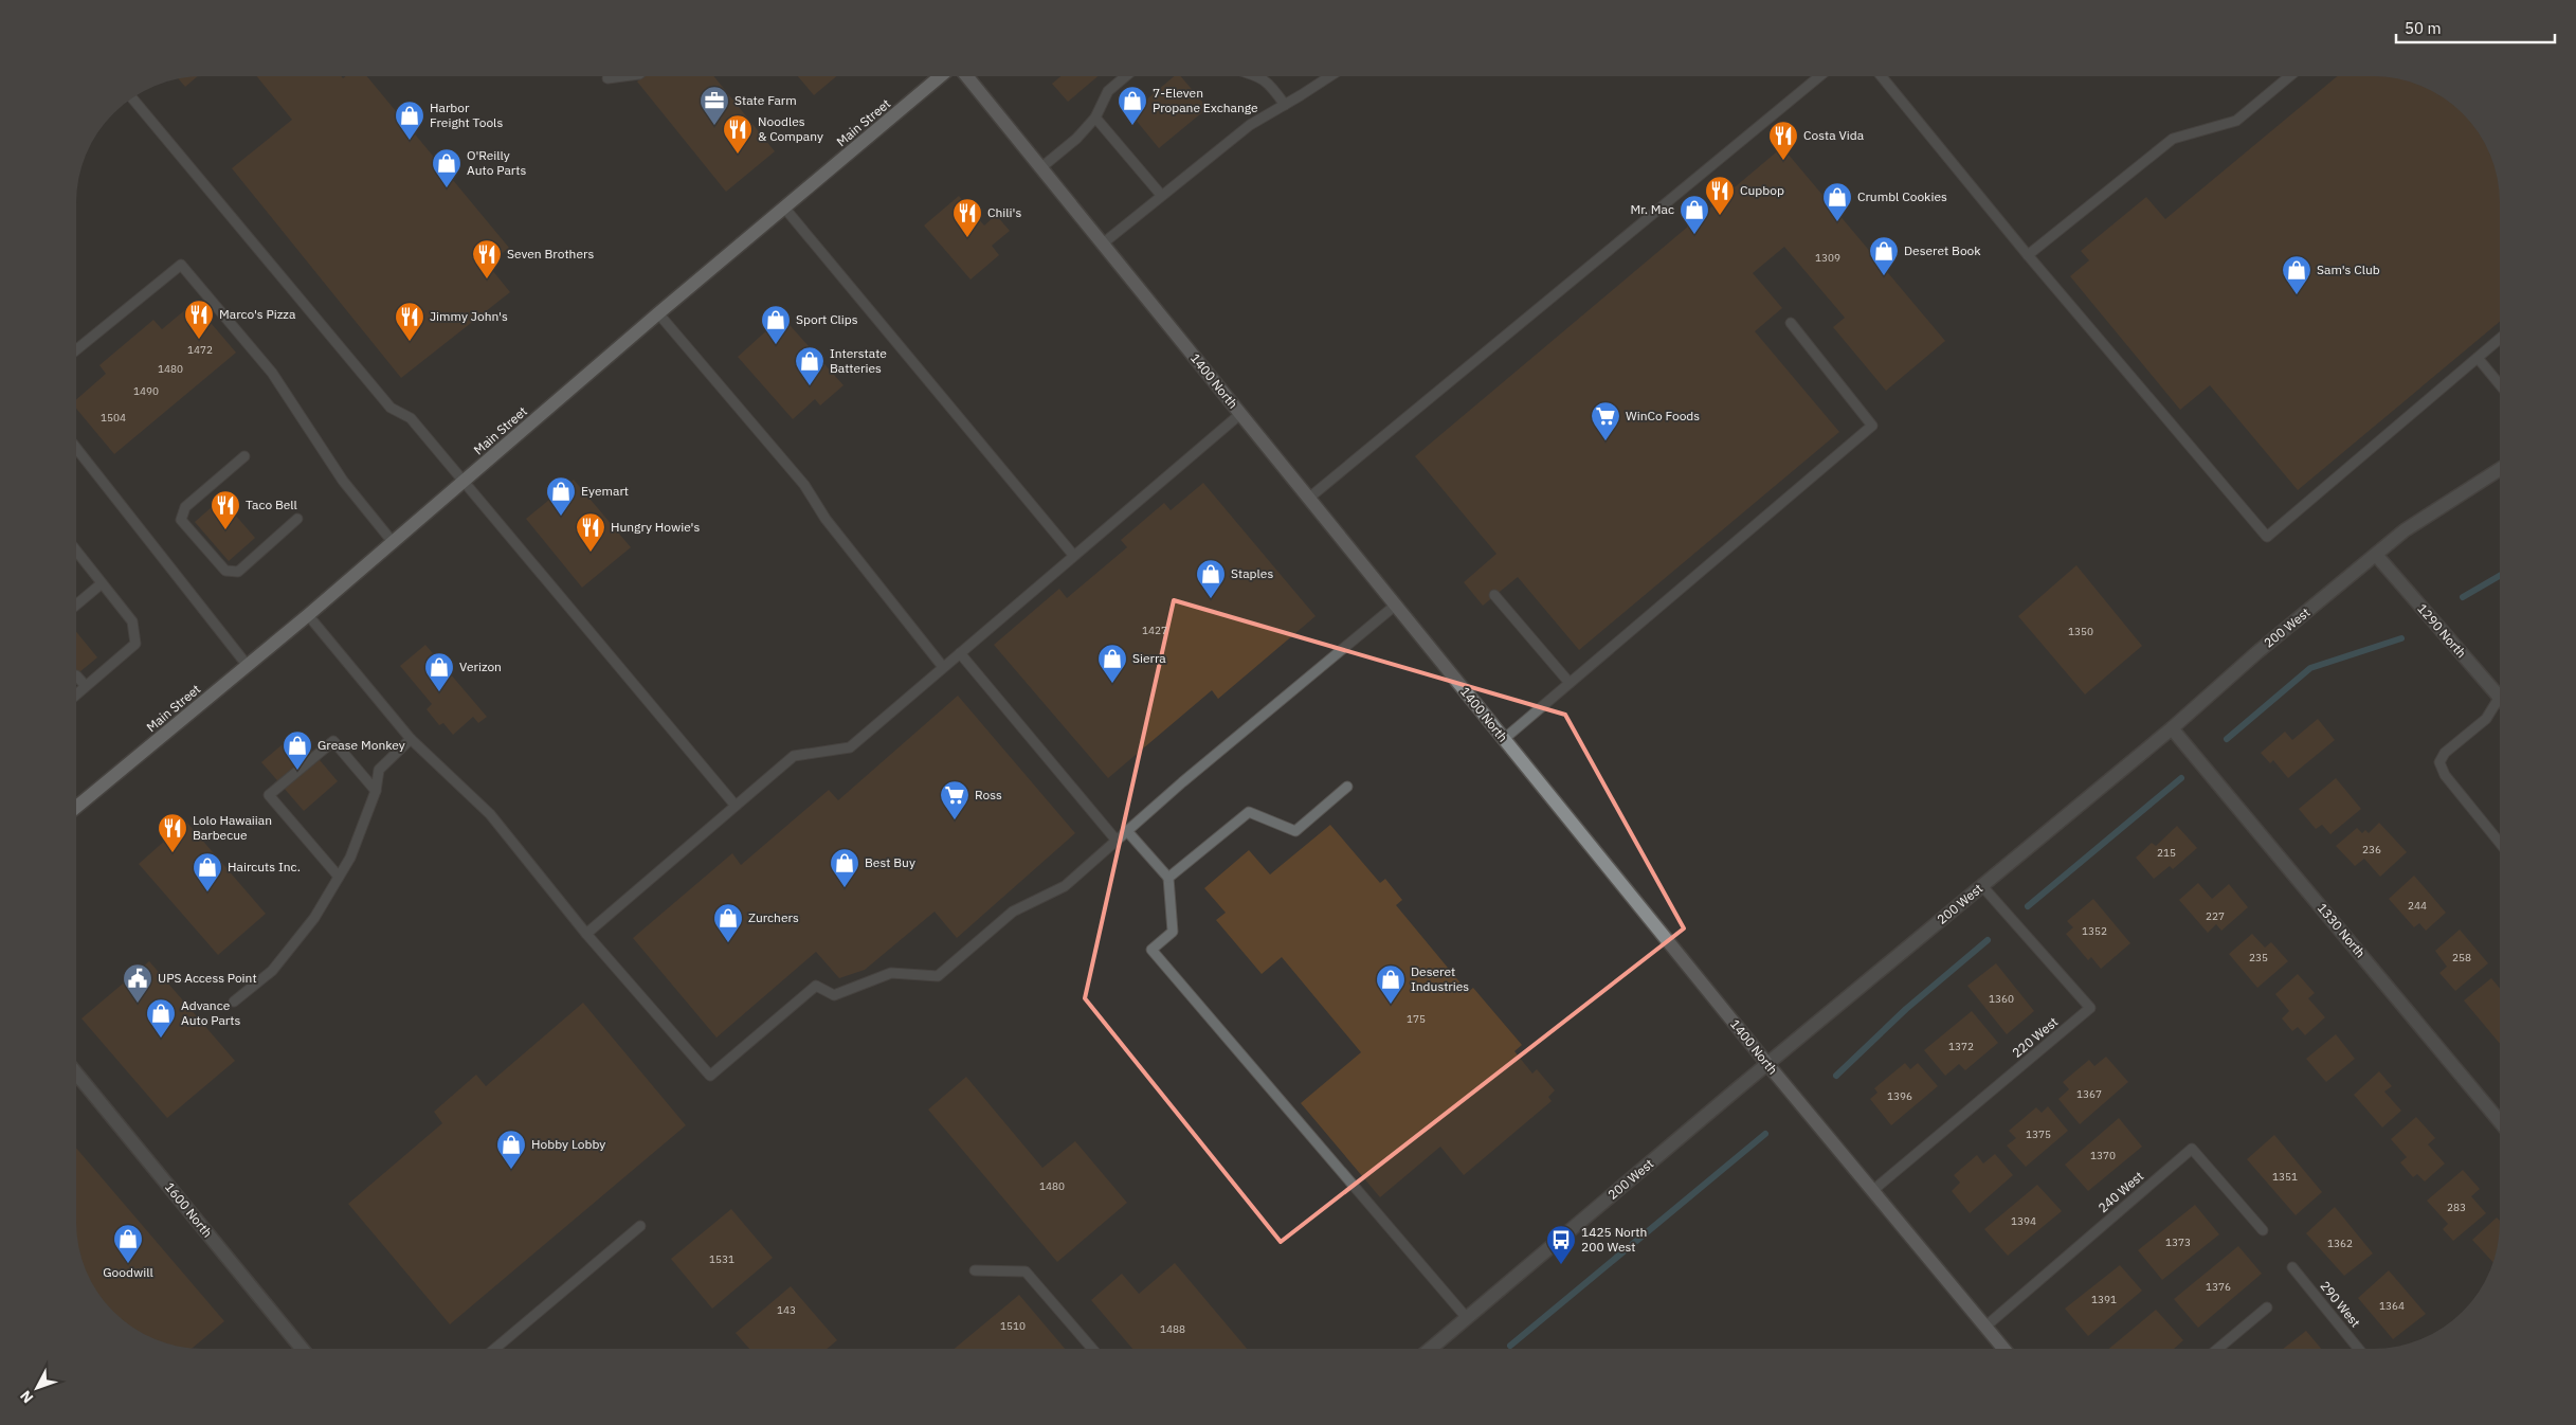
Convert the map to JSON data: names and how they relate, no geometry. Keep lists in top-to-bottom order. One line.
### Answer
{"streets":{"main road":["Main Street","1400 North"],"street":["200 West","1290 North","1330 North","1600 North"],"lane":["220 West","240 West","290 West"]},"crossings":[["1400 North","200 West"],["1400 North","220 West"],["1400 North","240 West"],["200 West","1290 North"],["200 West","1330 North"],["200 West","220 West"]],"places":{"office":["State Farm"],"shop":["7-Eleven Propane Exchange","Harbor Freight Tools","O'Reilly Auto Parts","Crumbl Cookies","Mr. Mac","Deseret Book","Sam's Club","Sport Clips","Interstate Batteries","Eyemart","Staples","Sierra","Verizon","Grease Monkey","Best Buy","Haircuts Inc.","Zurchers","Deseret Industries","Advance Auto Parts","Hobby Lobby","Goodwill"],"restaurant":["Noodles & Company","Costa Vida","Cupbop","Chili's","Seven Brothers","Marco's Pizza","Jimmy John's","Taco Bell","Hungry Howie's","Lolo Hawaiian Barbecue"],"supermarket":["WinCo Foods","Ross"],"public building":["UPS Access Point"],"bus stop":["1425 North 200 West"]},"house_numbers":["1309","1472","1480","1490","1504","1427","1350","236","215","244","227","1352","235","258","1360","175","1372","1367","1396","1375","1370","1351","1480","283","1394","1373","1362","1531","1376","1391","1364","143","1510","1488"],"scale_bar":"50 m","north":"bottom left"}
